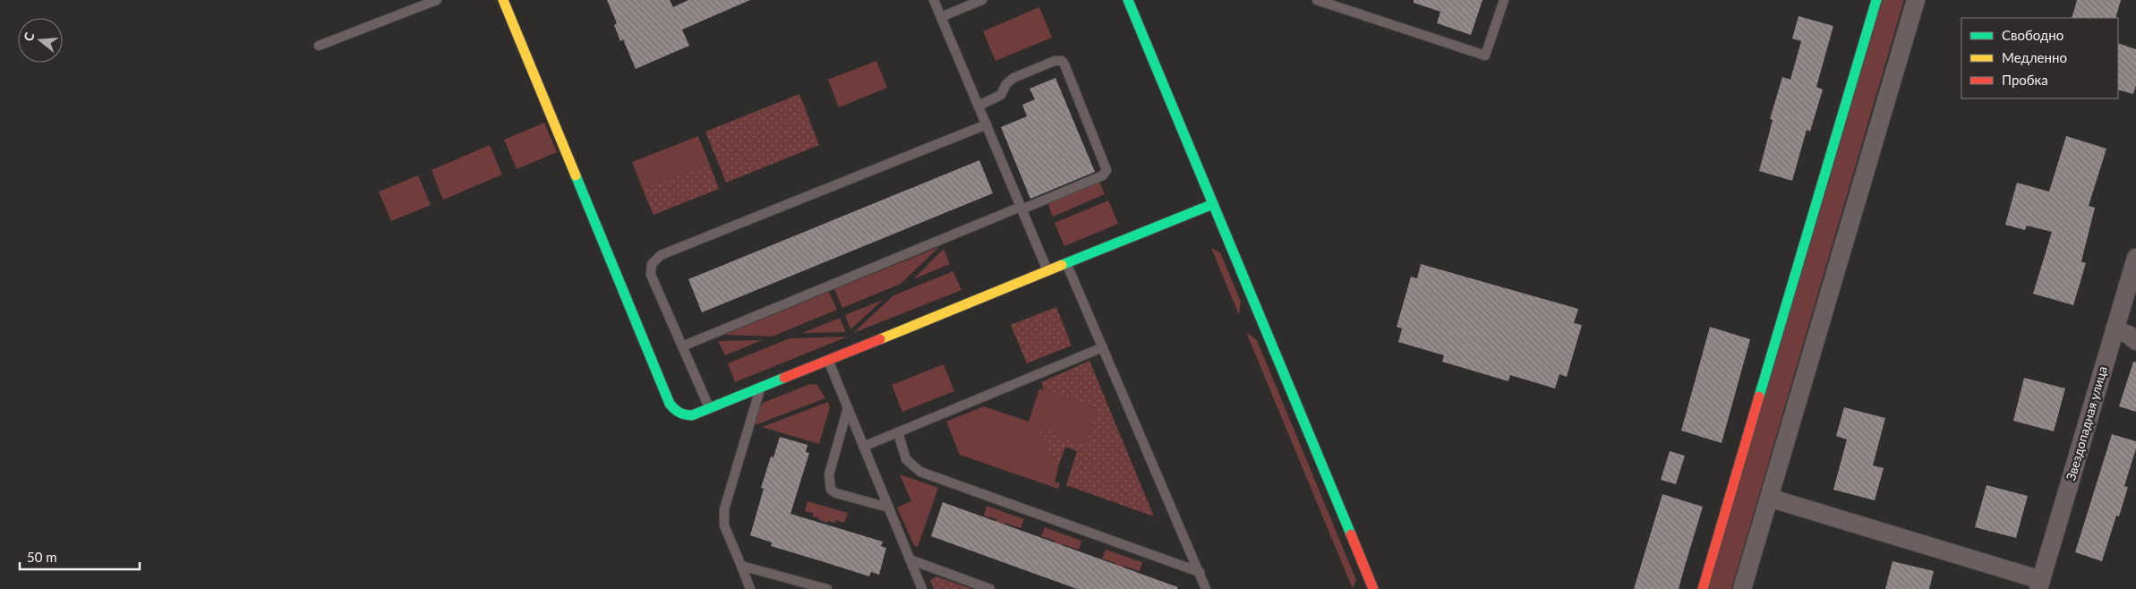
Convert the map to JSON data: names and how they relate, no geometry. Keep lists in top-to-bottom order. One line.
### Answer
{"streets":{"street":["Звездопадная улица"]},"legend":["Свободно","Медленно","Пробка"],"scale_bar":"50 m","north":"left"}
